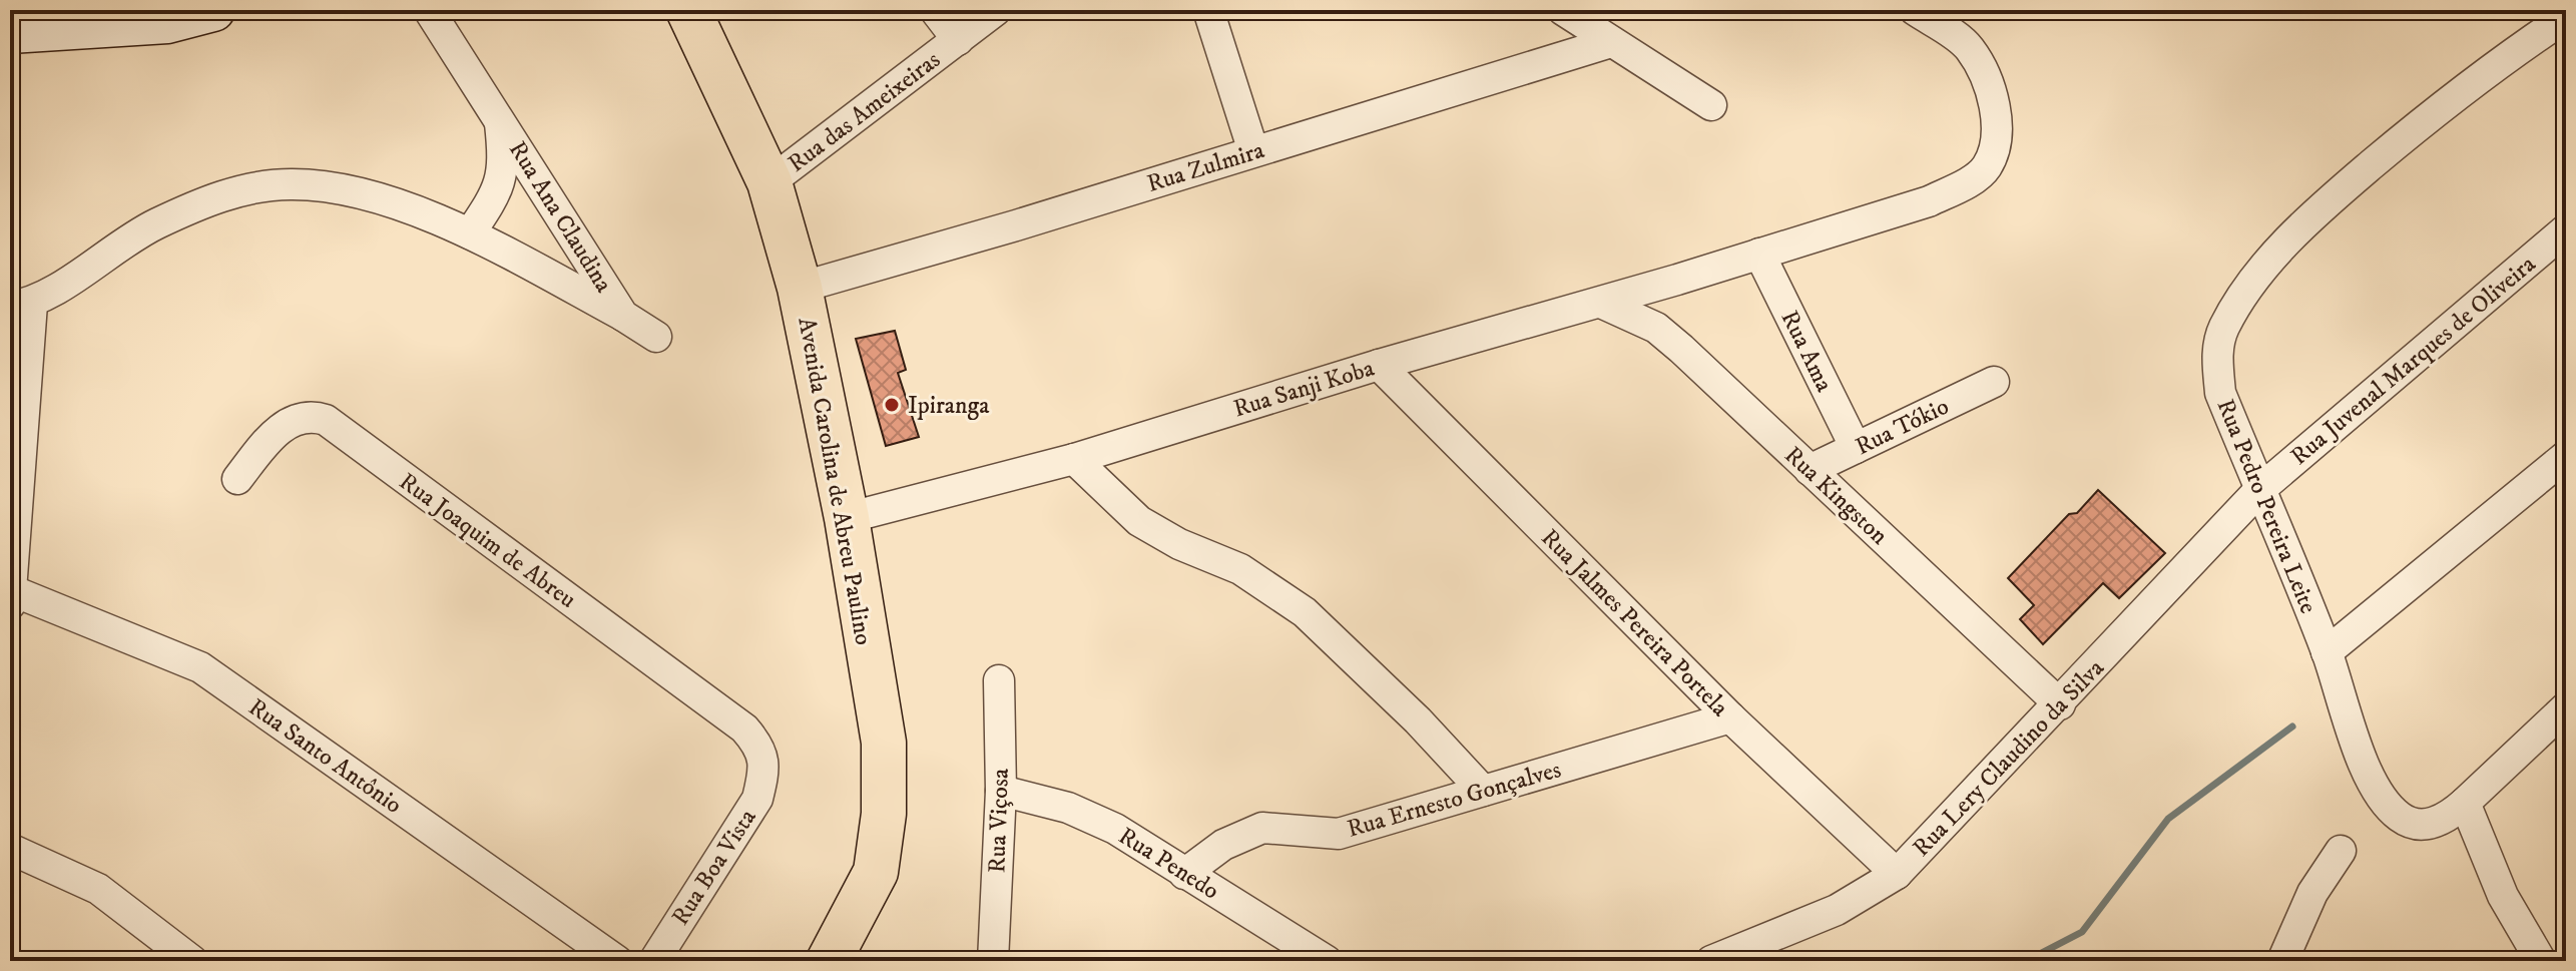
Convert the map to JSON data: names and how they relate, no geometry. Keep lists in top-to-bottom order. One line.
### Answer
{"streets":{"main road":["Avenida Carolina de Abreu Paulino"],"street":["Rua das Ameixeiras","Rua Zulmira","Rua Ana Claudina","Rua Ama","Rua Juvenal Marques de Oliveira","Rua Sanji Koba","Rua Tókio","Rua Kingston","Rua Pedro Pereira Leite","Rua Joaquim de Abreu","Rua Jalmes Pereira Portela","Rua Santo Antônio","Rua Lery Claudino da Silva","Rua Ernesto Gonçalves","Rua Viçosa","Rua Penedo","Rua Boa Vista"]},"crossings":[["Rua das Ameixeiras","Avenida Carolina de Abreu Paulino"],["Rua Zulmira","Avenida Carolina de Abreu Paulino"],["Rua Ana Claudina","Rua Santo Antônio"],["Rua Ama","Rua Sanji Koba"],["Rua Ama","Rua Tókio"],["Rua Juvenal Marques de Oliveira","Rua Pedro Pereira Leite"],["Rua Juvenal Marques de Oliveira","Rua Lery Claudino da Silva"],["Rua Sanji Koba","Avenida Carolina de Abreu Paulino"],["Rua Sanji Koba","Rua Kingston"],["Rua Sanji Koba","Rua Jalmes Pereira Portela"],["Rua Tókio","Rua Kingston"],["Rua Kingston","Rua Lery Claudino da Silva"],["Rua Pedro Pereira Leite","Rua Lery Claudino da Silva"],["Rua Joaquim de Abreu","Rua Boa Vista"],["Rua Jalmes Pereira Portela","Rua Lery Claudino da Silva"],["Rua Jalmes Pereira Portela","Rua Ernesto Gonçalves"],["Rua Ernesto Gonçalves","Rua Penedo"],["Rua Viçosa","Rua Penedo"]],"places":["Ipiranga"]}
